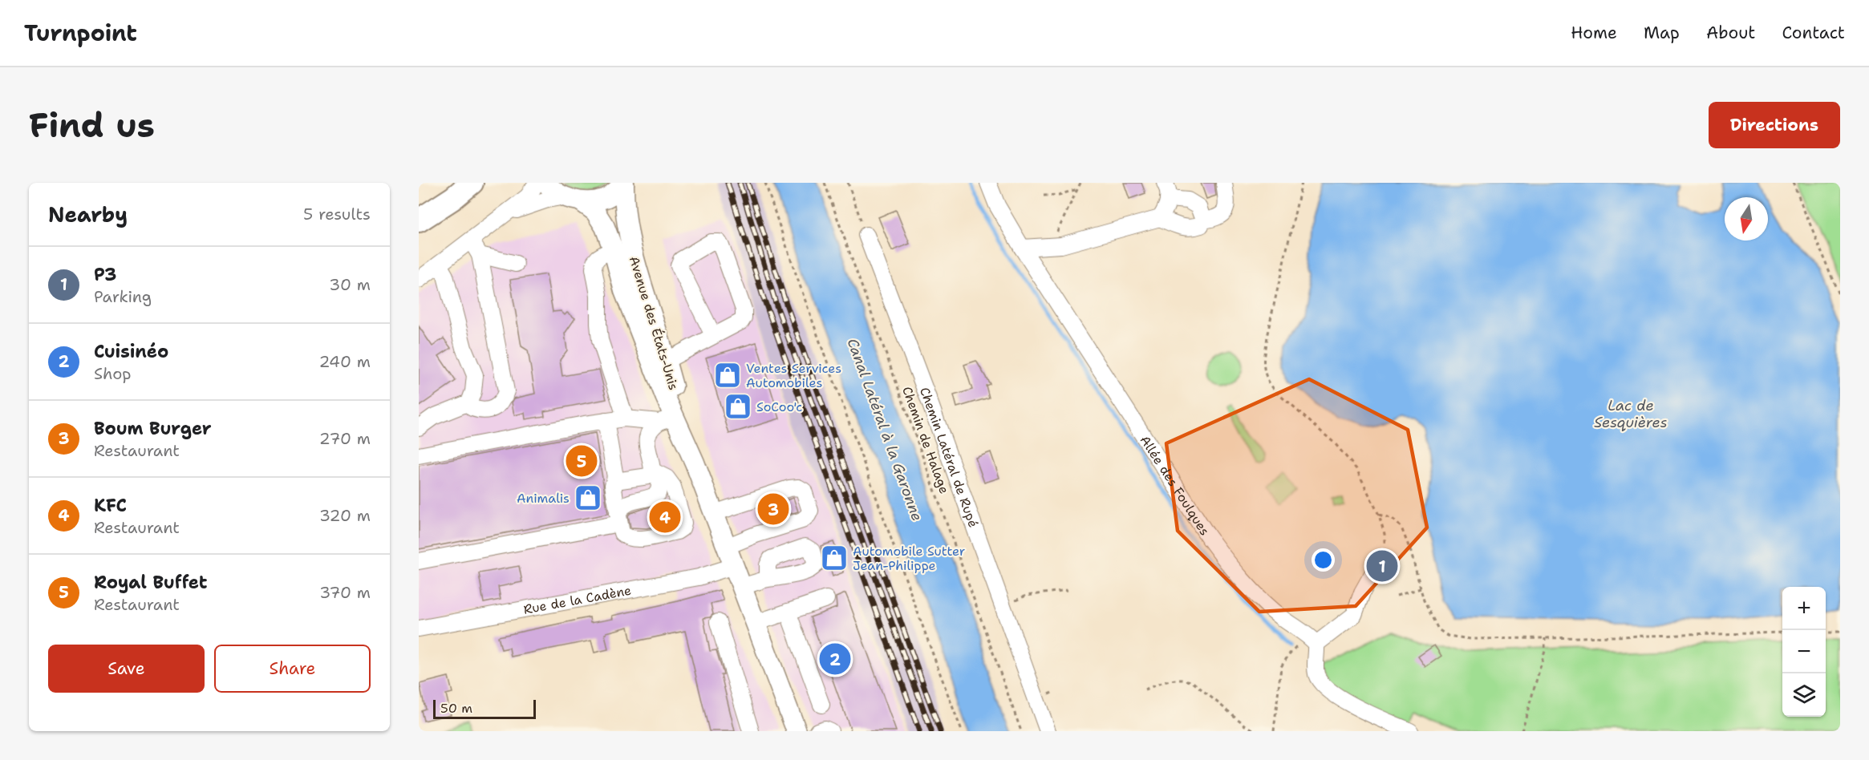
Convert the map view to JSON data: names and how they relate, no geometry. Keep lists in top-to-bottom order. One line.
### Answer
{"streets":{"main road":["Avenue des États-Unis"],"street":["Chemin Latéral de Rupé","Allée des Foulques","Rue de la Cadène"],"path":["Chemin de Halage"]},"crossings":[["Avenue des États-Unis","Rue de la Cadène"]],"water":["Lac de Sesquières","Canal Latéral à la Garonne"],"places":{"shop":["Ventes Services Automobiles","SoCoo'c","Animalis","Automobile Sutter Jean-Philippe"]},"scale_bar":"50 m","north":"bottom","page":{"header":"Turnpoint","nav":["Home","Map","About","Contact"],"buttons":["Directions",["Save","Share"]],"title":"Find us","heading":["Nearby","5 results"],"list":[{"mark":"1","name":"P3","note":"Parking","value":"30 m"},{"mark":"2","name":"Cuisinéo","note":"Shop","value":"240 m"},{"mark":"3","name":"Boum Burger","note":"Restaurant","value":"270 m"},{"mark":"4","name":"KFC","note":"Restaurant","value":"320 m"},{"mark":"5","name":"Royal Buffet","note":"Restaurant","value":"370 m"}],"pins":["5","3","4","1","2"],"map_buttons":["+","−"],"scale":"50 m"}}
